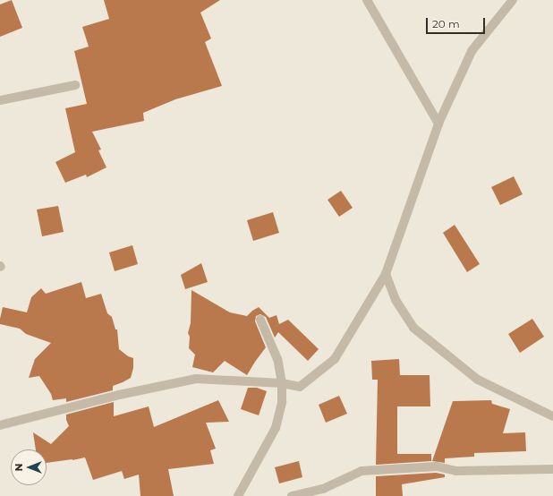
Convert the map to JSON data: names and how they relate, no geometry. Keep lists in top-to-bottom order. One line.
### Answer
{"scale_bar":"20 m","north":"left"}
